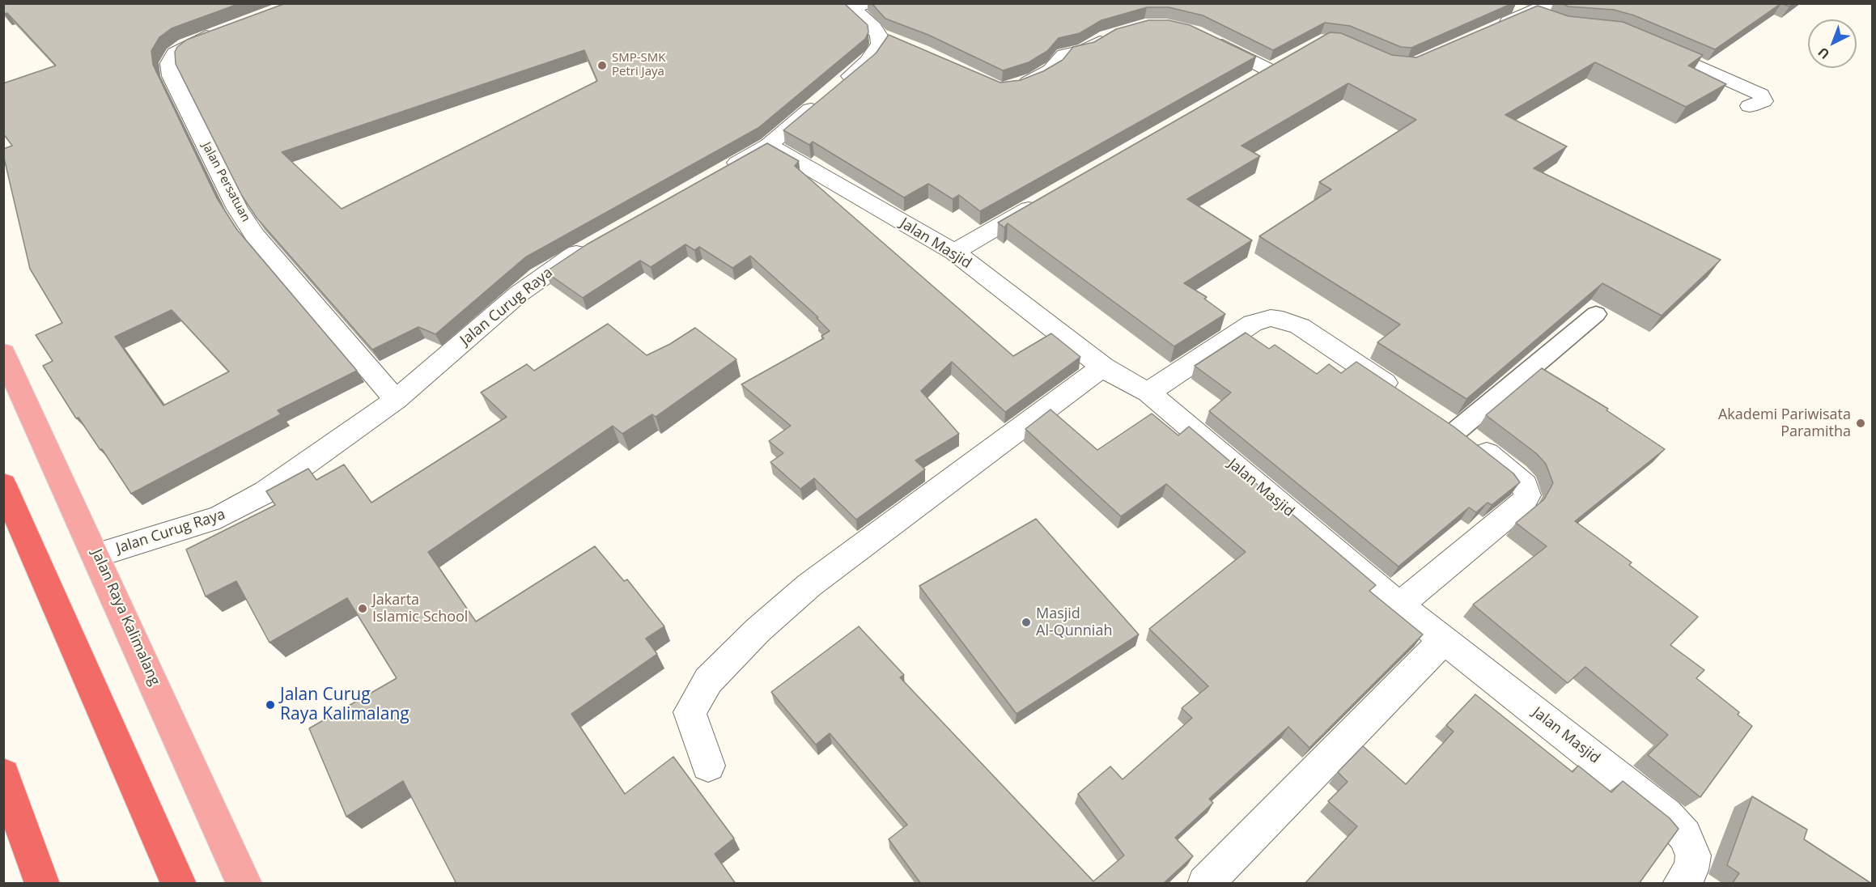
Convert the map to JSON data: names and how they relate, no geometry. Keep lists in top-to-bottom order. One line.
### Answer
{"streets":{"main road":["Jalan Raya Kalimalang"],"street":["Jalan Persatuan","Jalan Masjid","Jalan Curug Raya"]},"crossings":[["Jalan Persatuan","Jalan Curug Raya"],["Jalan Curug Raya","Jalan Raya Kalimalang"]],"places":["SMP-SMK Petri Jaya","Akademi Pariwisata Paramitha","Jakarta Islamic School","Masjid Al-Qunniah","Jalan Curug Raya Kalimalang"],"north":"bottom left"}
